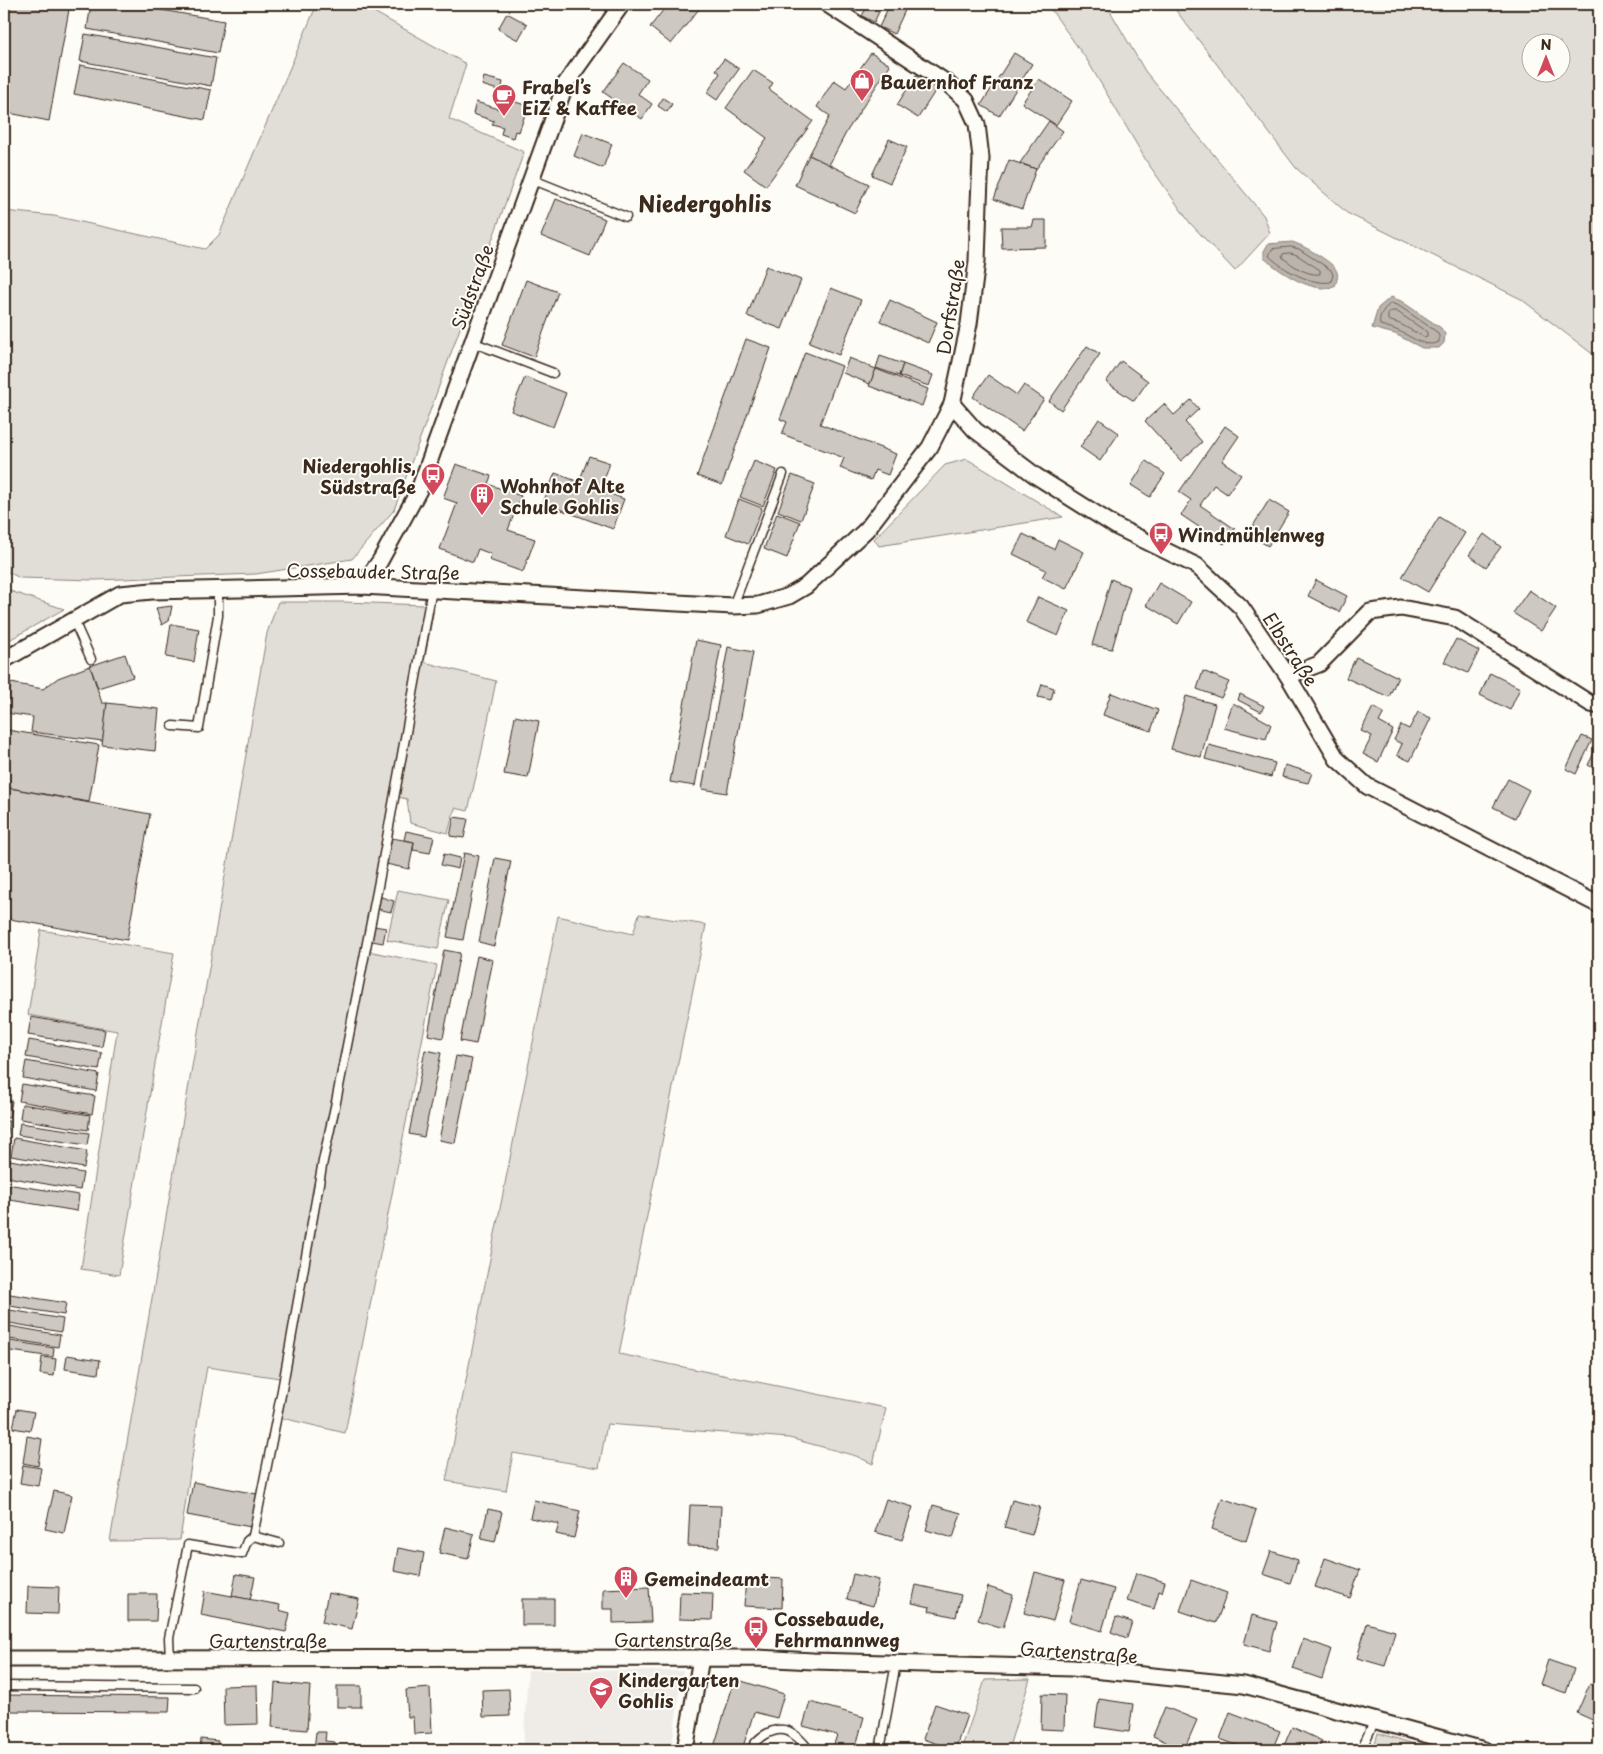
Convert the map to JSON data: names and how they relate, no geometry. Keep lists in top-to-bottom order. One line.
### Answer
{"streets":{"street":["Südstraße","Dorfstraße","Cossebauder Straße","Elbstraße","Gartenstraße"]},"crossings":[["Südstraße","Cossebauder Straße"],["Dorfstraße","Cossebauder Straße"],["Dorfstraße","Elbstraße"]],"districts":["Niedergohlis"],"places":{"shop":["Bauernhof Franz"],"cafe":["Frabel’s EiZ & Kaffee"],"bus stop":["Niedergohlis, Südstraße","Windmühlenweg","Cossebaude, Fehrmannweg"],"building":["Wohnhof Alte Schule Gohlis","Gemeindeamt"],"school or university":["Kindergarten Gohlis"]},"north":"top"}
